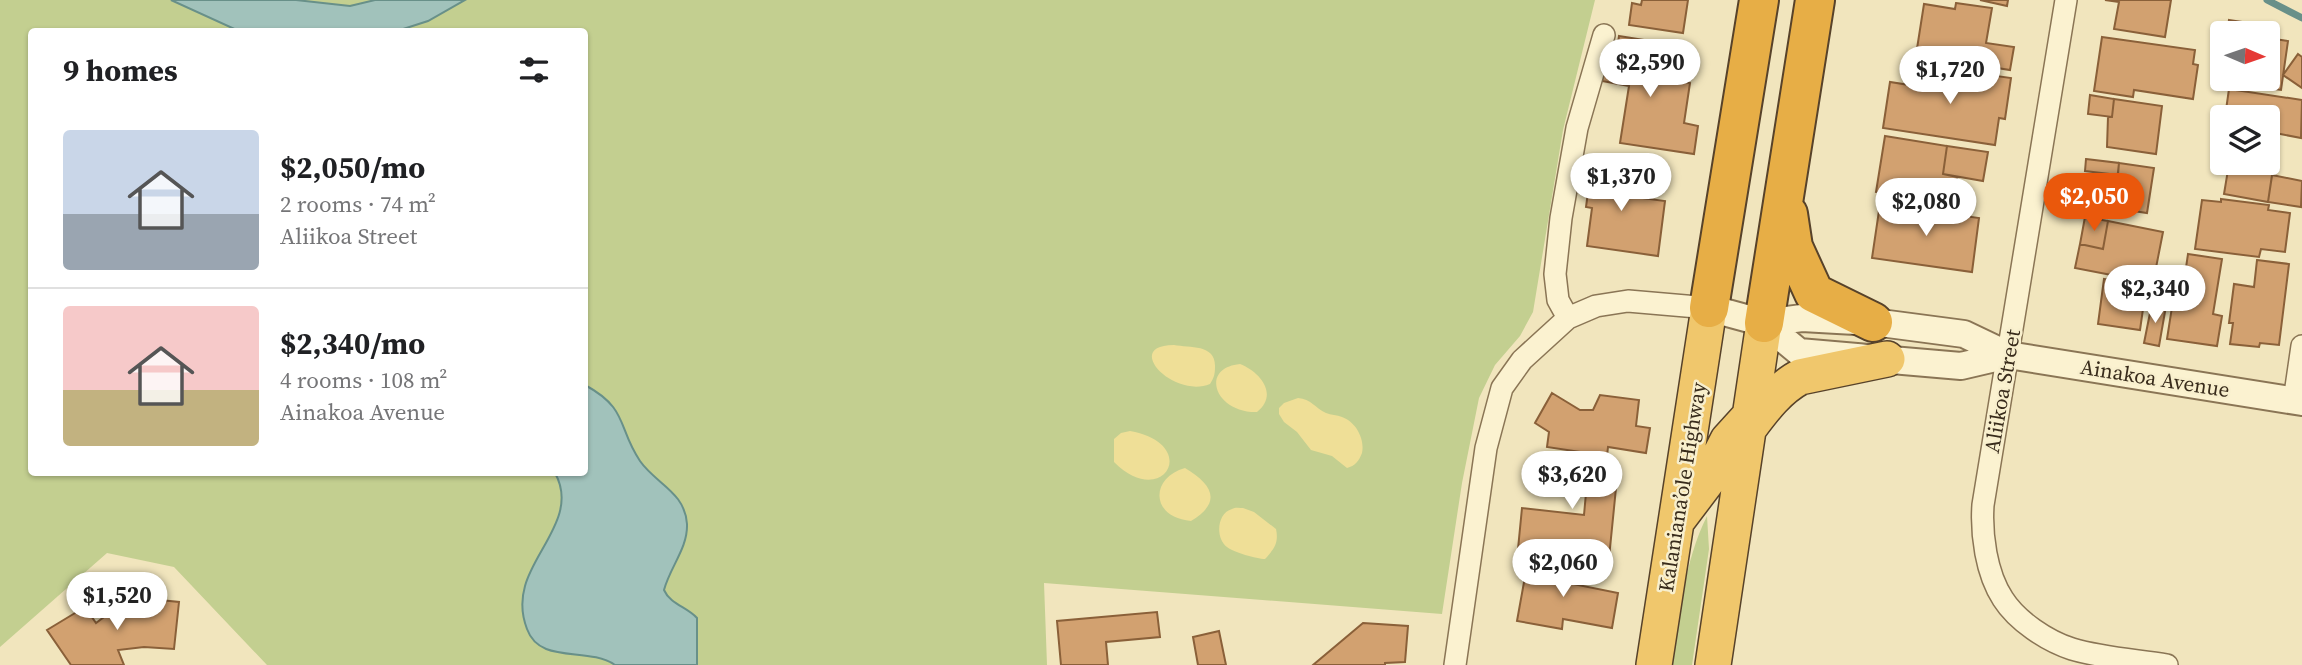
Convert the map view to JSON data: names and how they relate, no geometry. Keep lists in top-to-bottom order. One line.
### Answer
{"streets":{"highway":["Kalaniana’ole Highway"],"street":["Ainakoa Avenue","Aliikoa Street"]},"crossings":[["Ainakoa Avenue","Aliikoa Street"],["Ainakoa Avenue","Kalaniana’ole Highway"]],"north":"right","page":{"heading":"9 homes","price":["$2,590","$1,720","$1,370","$2,050","$2,080","$2,340","$3,620","$2,060","$1,520"],"list":[{"name":"$2,050/mo","note":"2 rooms · 74 m² · Aliikoa Street"},{"name":"$2,340/mo","note":"4 rooms · 108 m² · Ainakoa Avenue"}]}}
